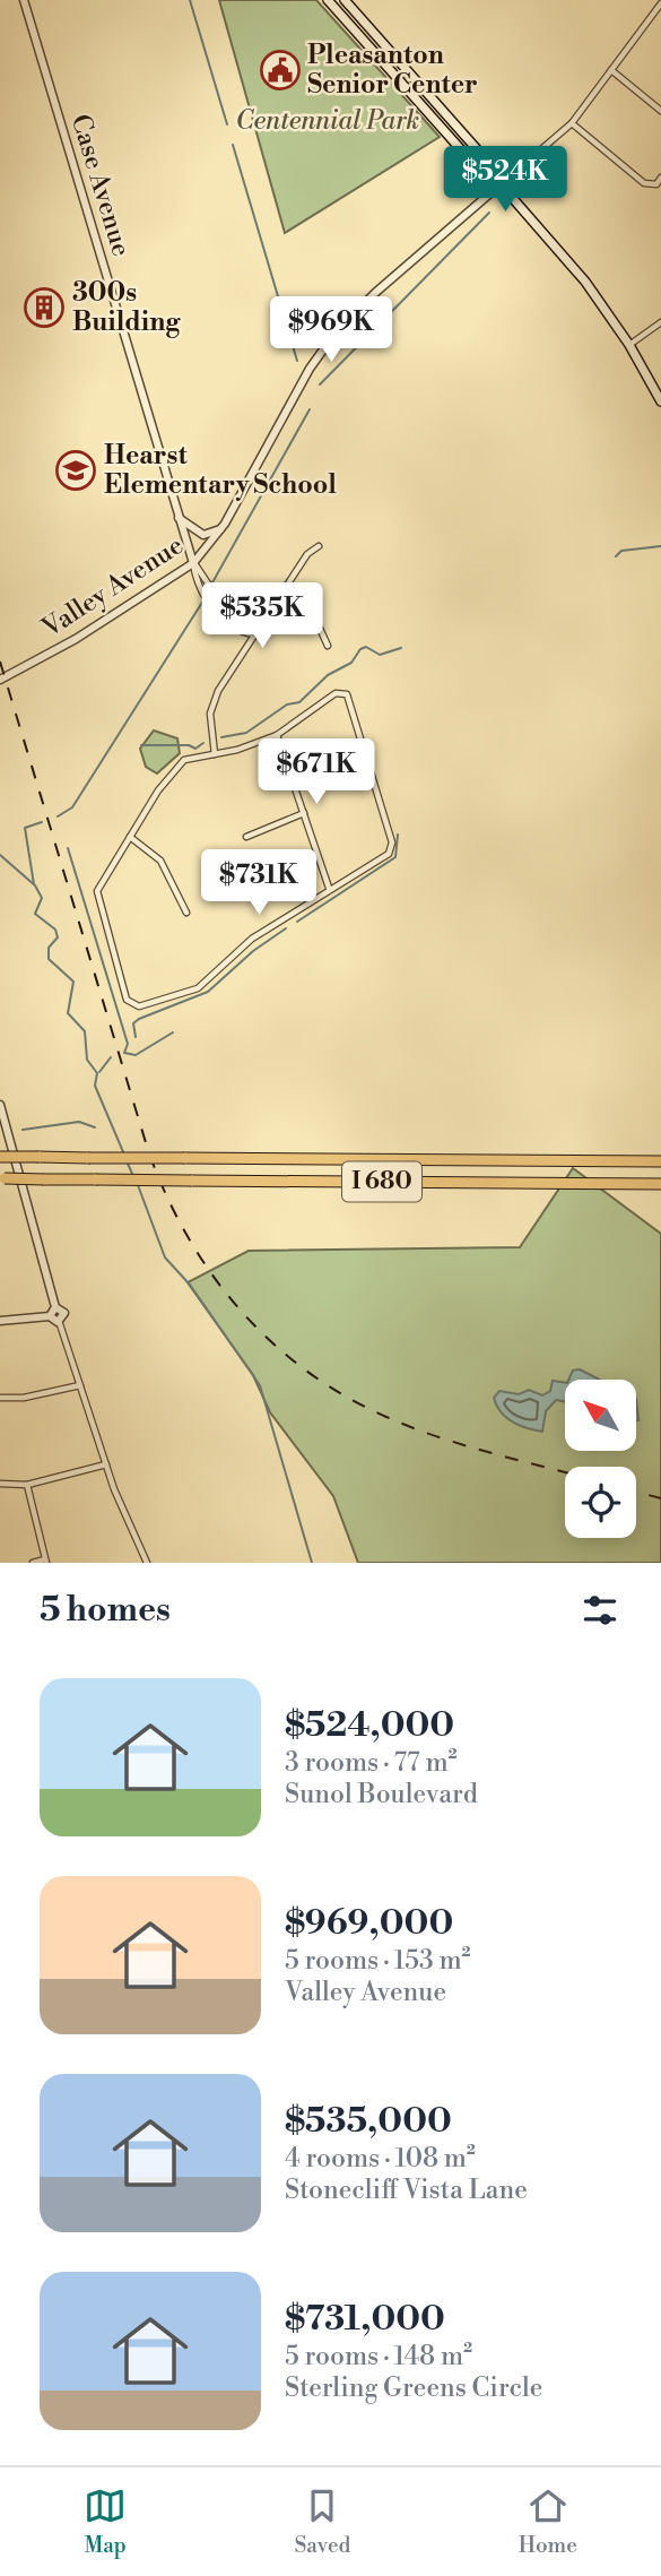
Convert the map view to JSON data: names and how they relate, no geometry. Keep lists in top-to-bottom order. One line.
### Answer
{"streets":{"highway":["I 680"],"street":["Case Avenue","Valley Avenue"]},"crossings":[["Case Avenue","Valley Avenue"]],"parks":["Centennial Park"],"places":{"public building":["Pleasanton Senior Center"],"building":["300s Building"],"school or university":["Hearst Elementary School"]},"north":"top left","page":{"price":["$524K","$969K","$535K","$671K","$731K"],"heading":"5 homes","list":[{"name":"$524,000","note":"3 rooms · 77 m² · Sunol Boulevard"},{"name":"$969,000","note":"5 rooms · 153 m² · Valley Avenue"},{"name":"$535,000","note":"4 rooms · 108 m² · Stonecliff Vista Lane"},{"name":"$731,000","note":"5 rooms · 148 m² · Sterling Greens Circle"}],"tabs":["Map","Saved","Home"]}}
